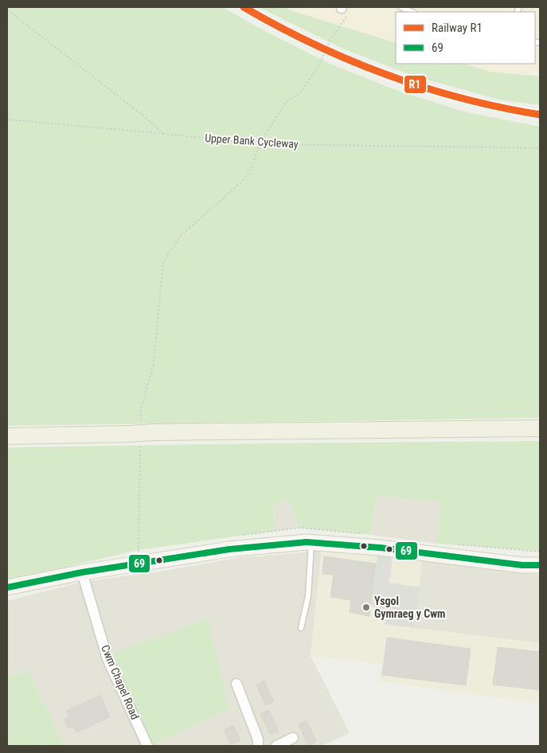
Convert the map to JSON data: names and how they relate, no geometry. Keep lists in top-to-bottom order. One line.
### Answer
{"streets":{"street":["Cwm Chapel Road"],"path":["Upper Bank Cycleway"]},"places":["Ysgol Gymraeg y Cwm"],"lines":["rail line R1","transit line 69"],"legend":["Railway R1","69"]}
